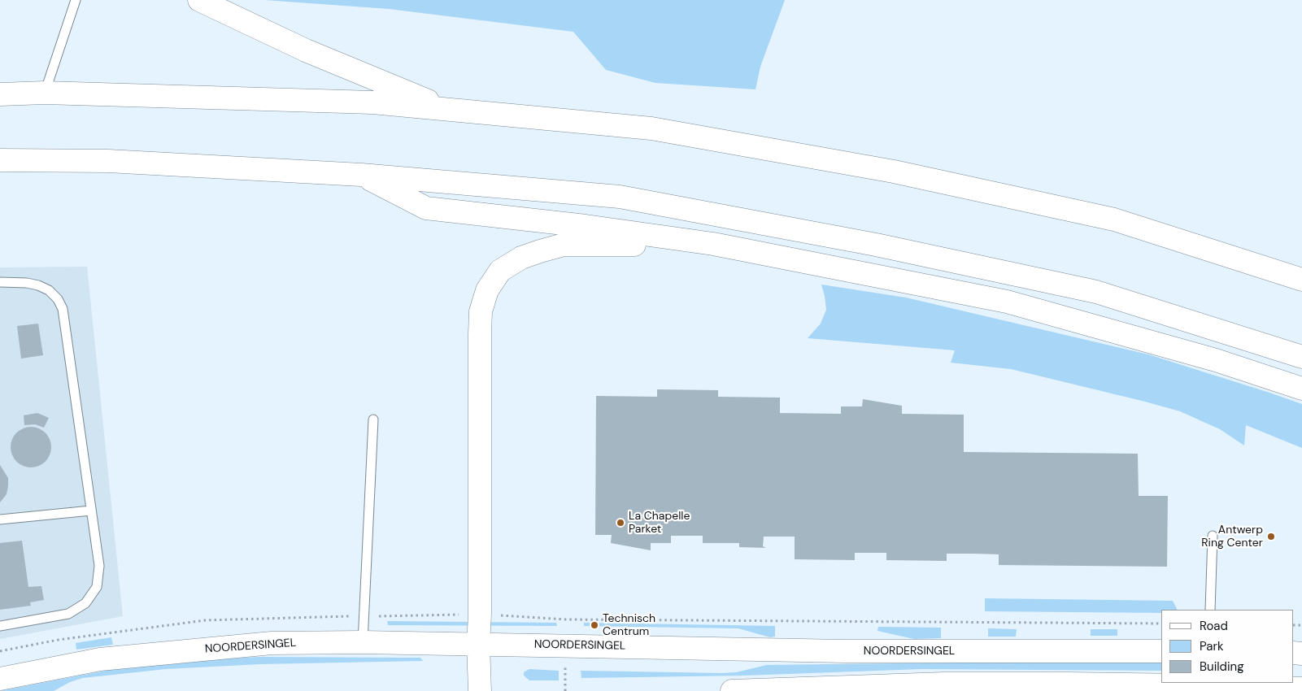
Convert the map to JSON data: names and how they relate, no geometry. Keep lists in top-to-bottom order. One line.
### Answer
{"streets":{"main road":["NOORDERSINGEL"]},"places":["La Chapelle Parket","Antwerp Ring Center","Technisch Centrum"],"legend":["Road","Park","Building"]}
